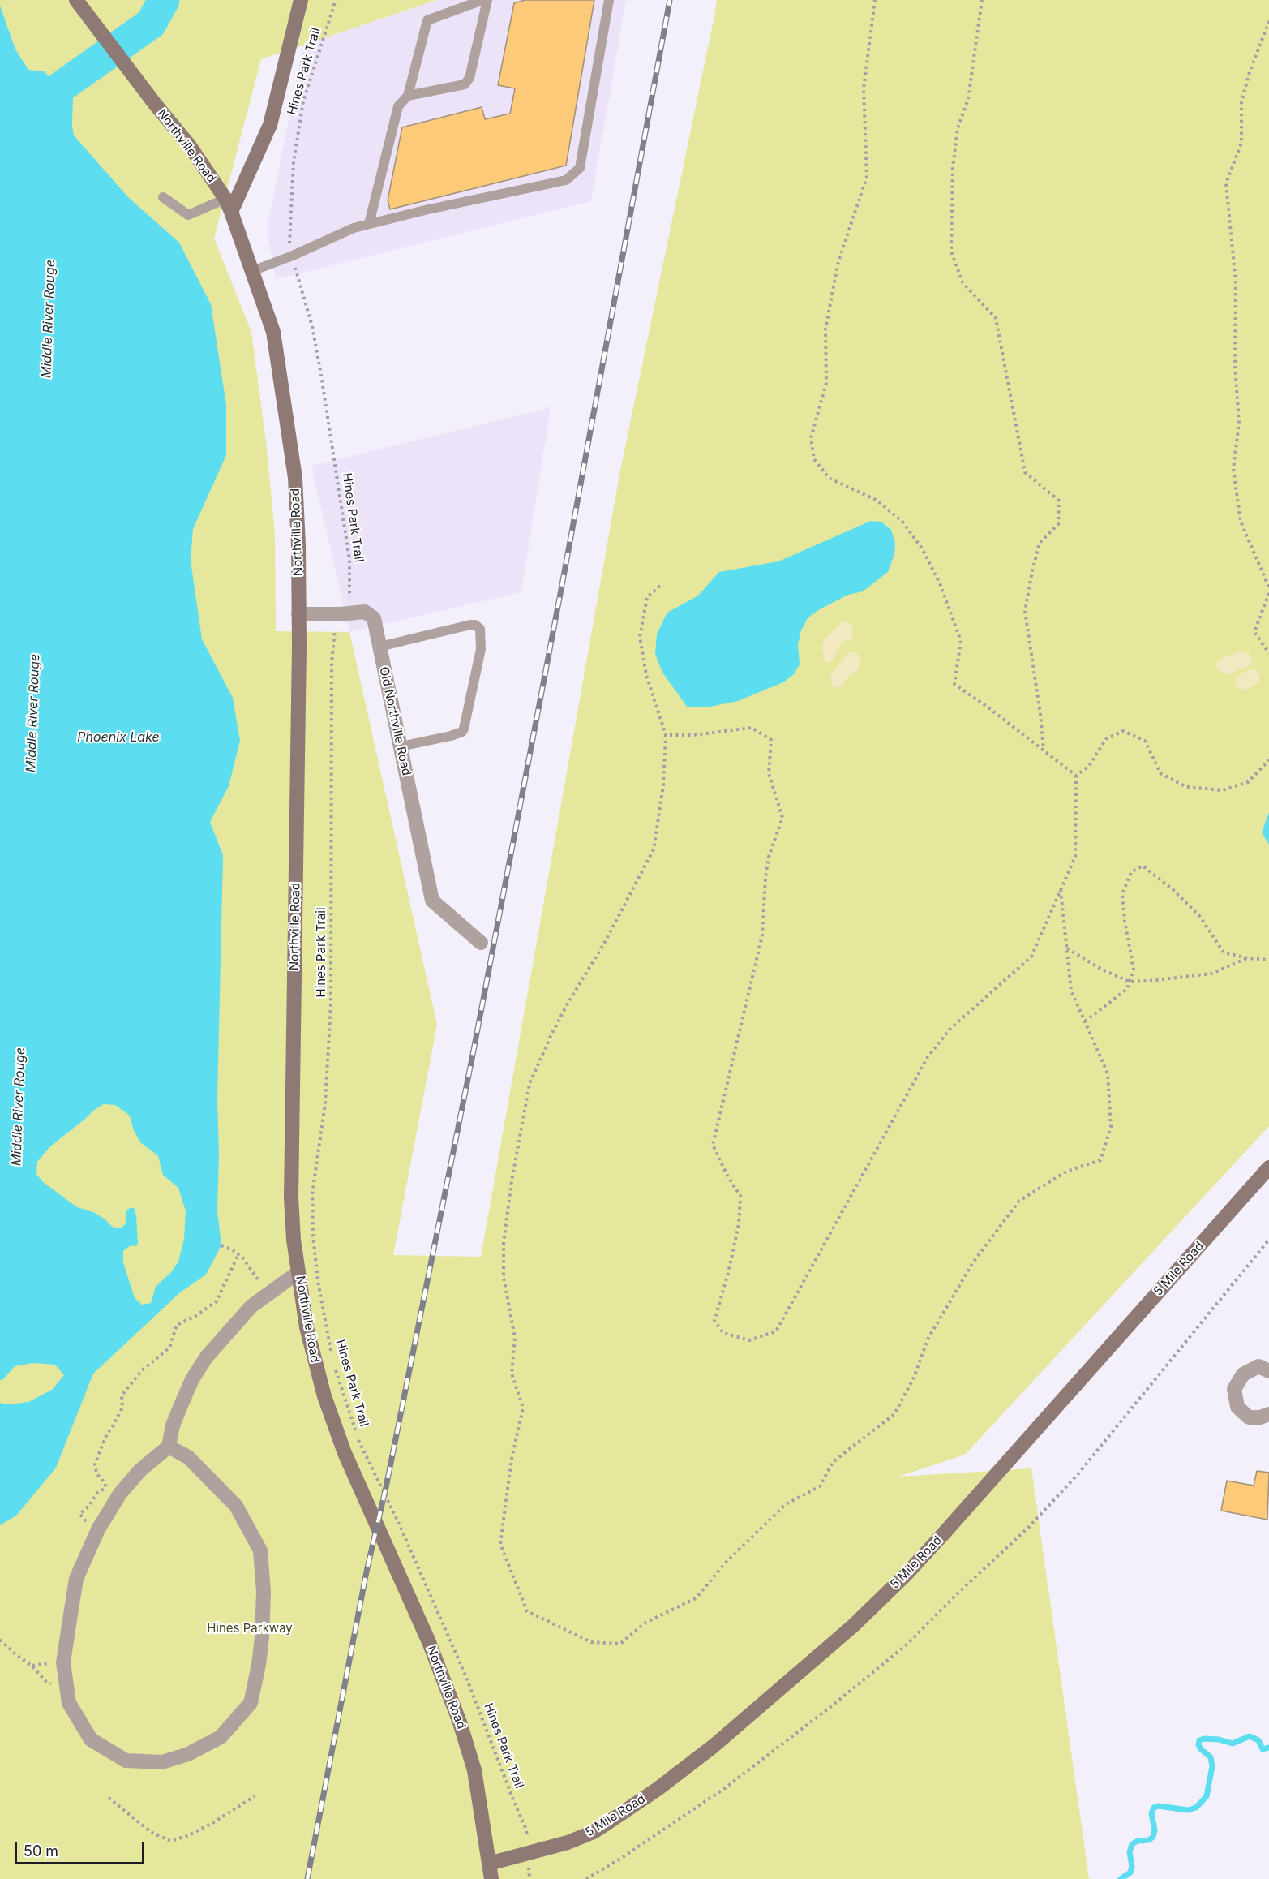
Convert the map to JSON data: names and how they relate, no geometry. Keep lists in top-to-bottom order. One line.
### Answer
{"streets":{"street":["Northville Road","Old Northville Road","5 Mile Road"],"path":["Hines Park Trail"]},"crossings":[["Hines Park Trail","Old Northville Road"],["Hines Park Trail","5 Mile Road"],["Northville Road","Old Northville Road"],["Northville Road","5 Mile Road"]],"water":["Middle River Rouge","Phoenix Lake"],"parks":["Hines Parkway"],"scale_bar":"50 m"}
